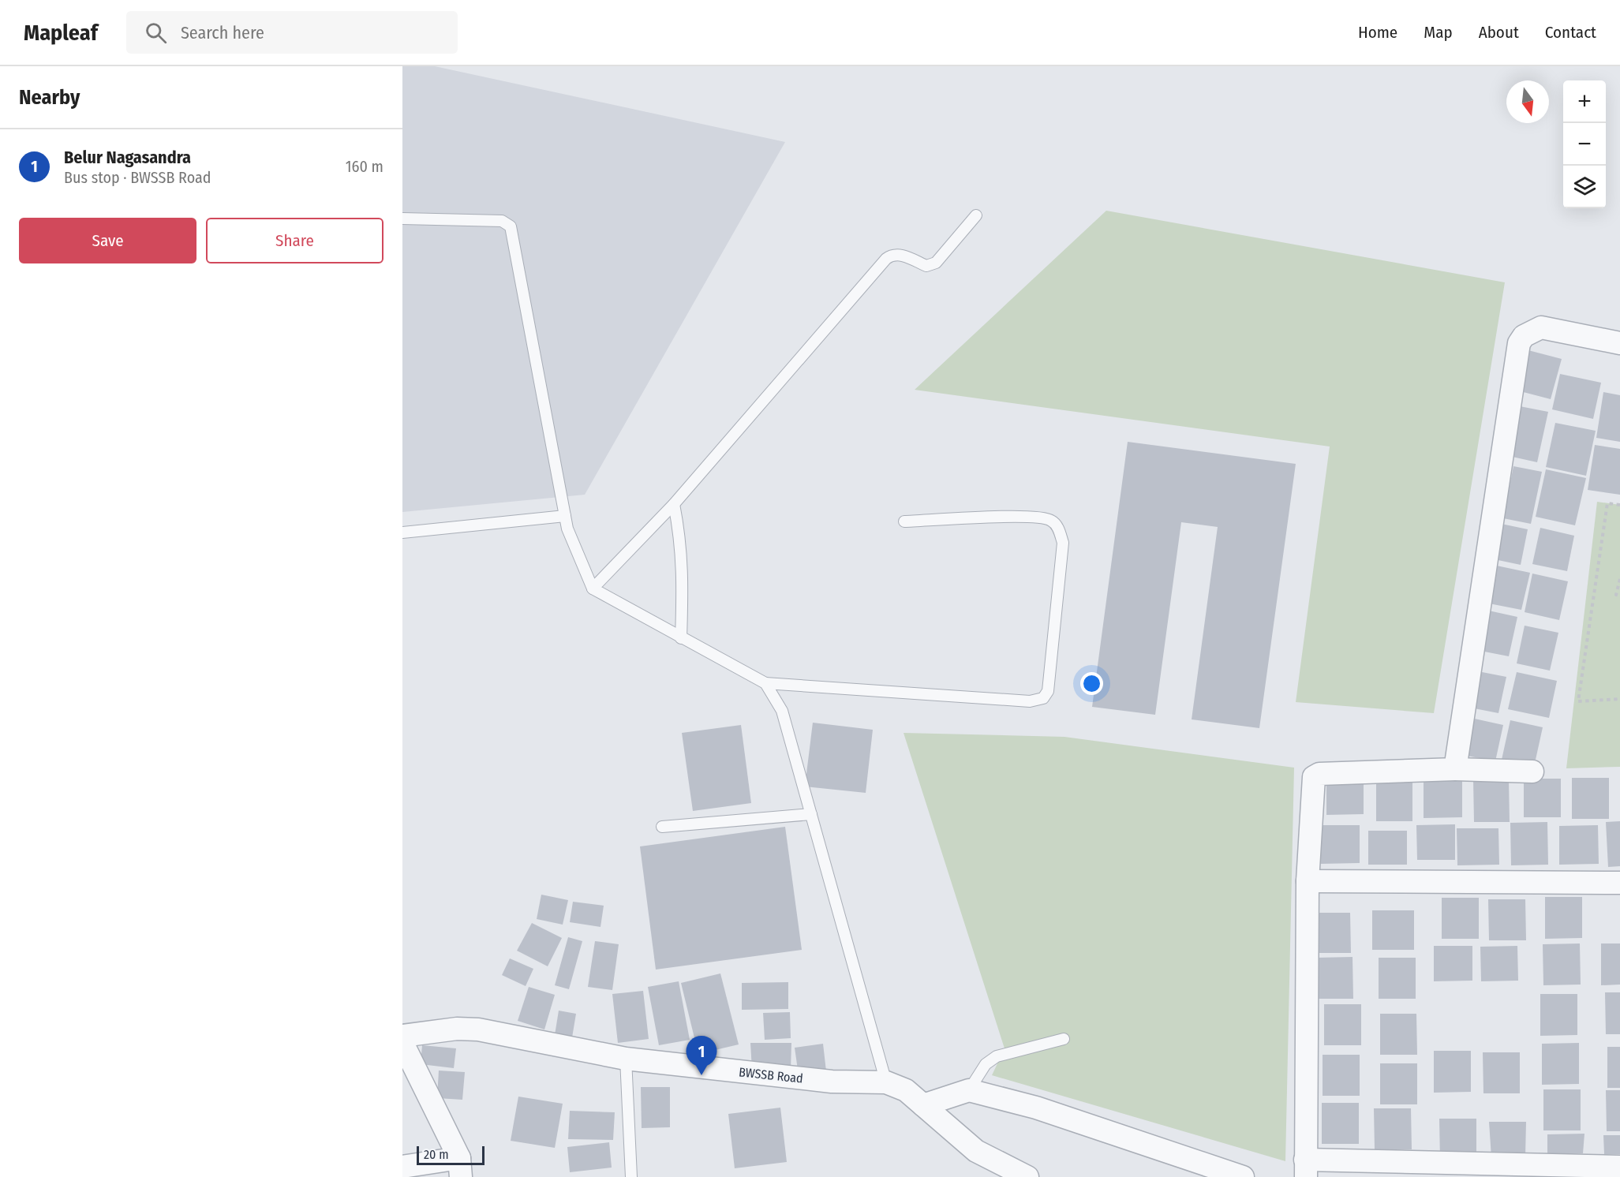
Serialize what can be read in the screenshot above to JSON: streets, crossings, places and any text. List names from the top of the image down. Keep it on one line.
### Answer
{"streets":{"street":["BWSSB Road"]},"scale_bar":"20 m","north":"bottom","page":{"header":"Mapleaf","search":"Search here","nav":["Home","Map","About","Contact"],"heading":"Nearby","map_buttons":["+","−"],"list":[{"mark":"1","name":"Belur Nagasandra","note":"Bus stop · BWSSB Road","value":"160 m"}],"buttons":["Save","Share"],"pins":"1","scale":"20 m"}}
